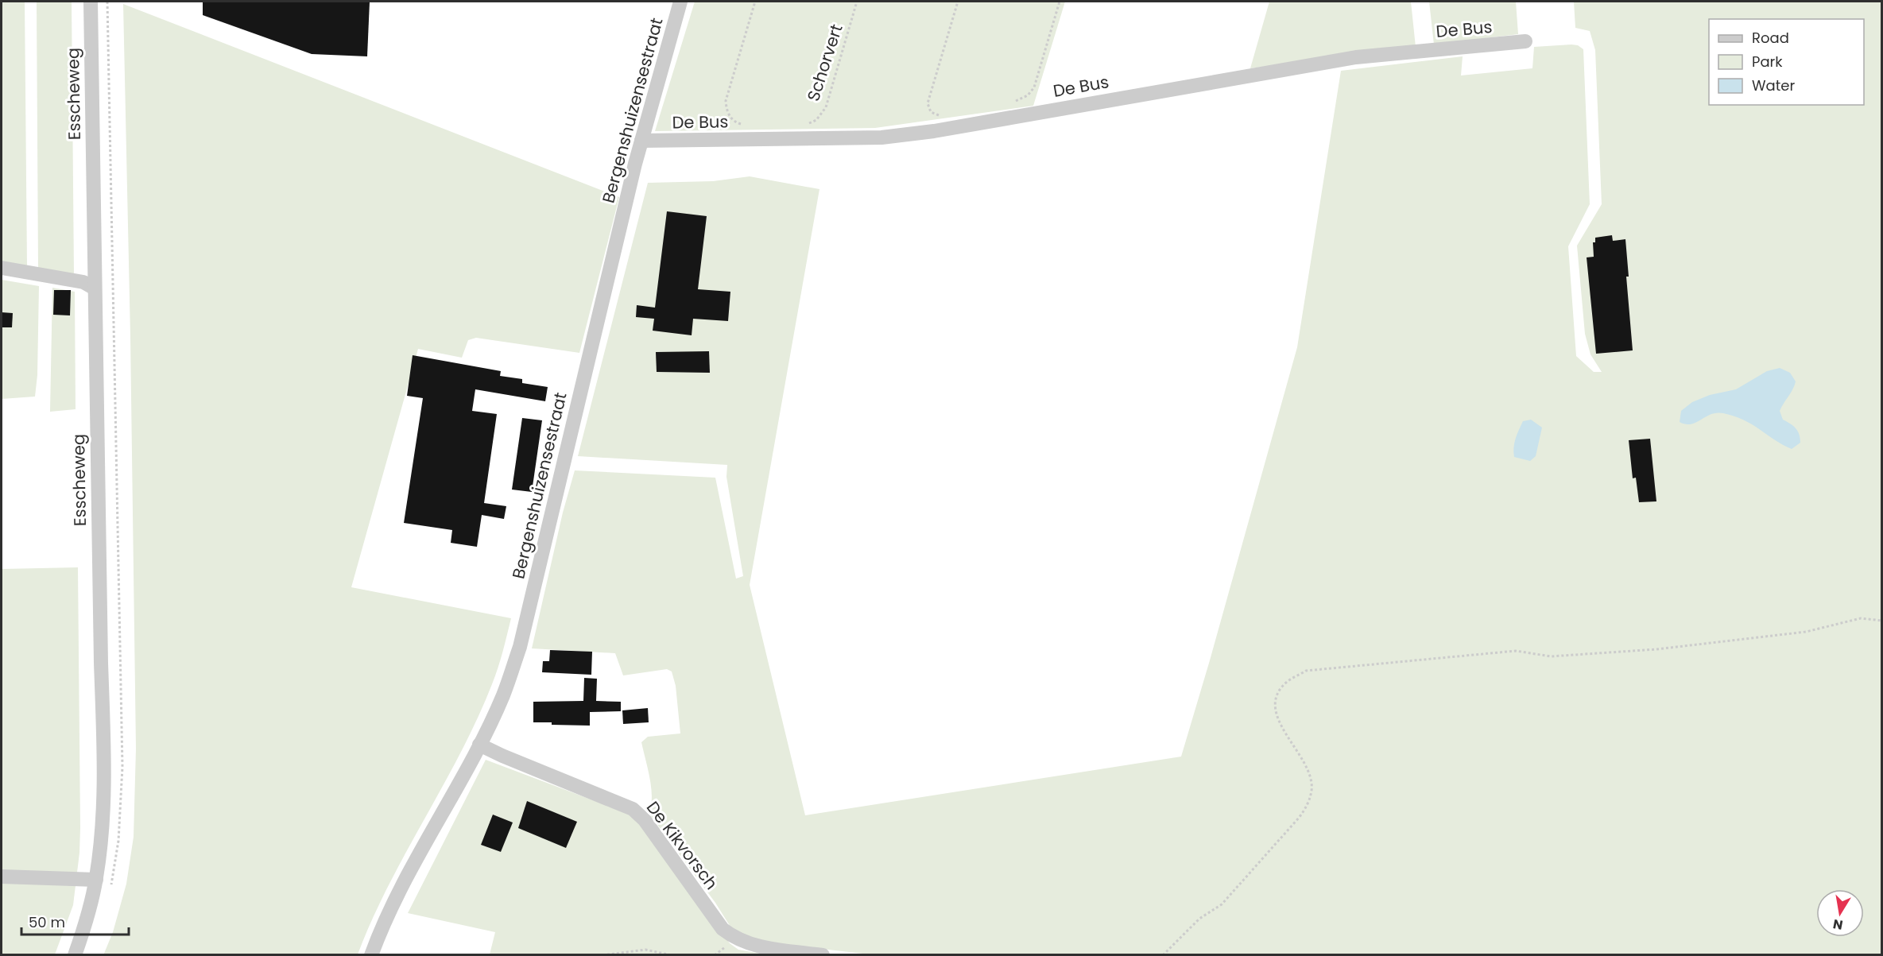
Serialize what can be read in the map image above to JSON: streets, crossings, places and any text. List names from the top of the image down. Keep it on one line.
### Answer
{"streets":{"street":["De Bus","Esscheweg","Bergenshuizensestraat","De Kikvorsch"],"path":["Schorvert"]},"crossings":[["De Bus","Bergenshuizensestraat"],["Bergenshuizensestraat","De Kikvorsch"]],"legend":["Road","Park","Water"],"scale_bar":"50 m","north":"bottom"}
